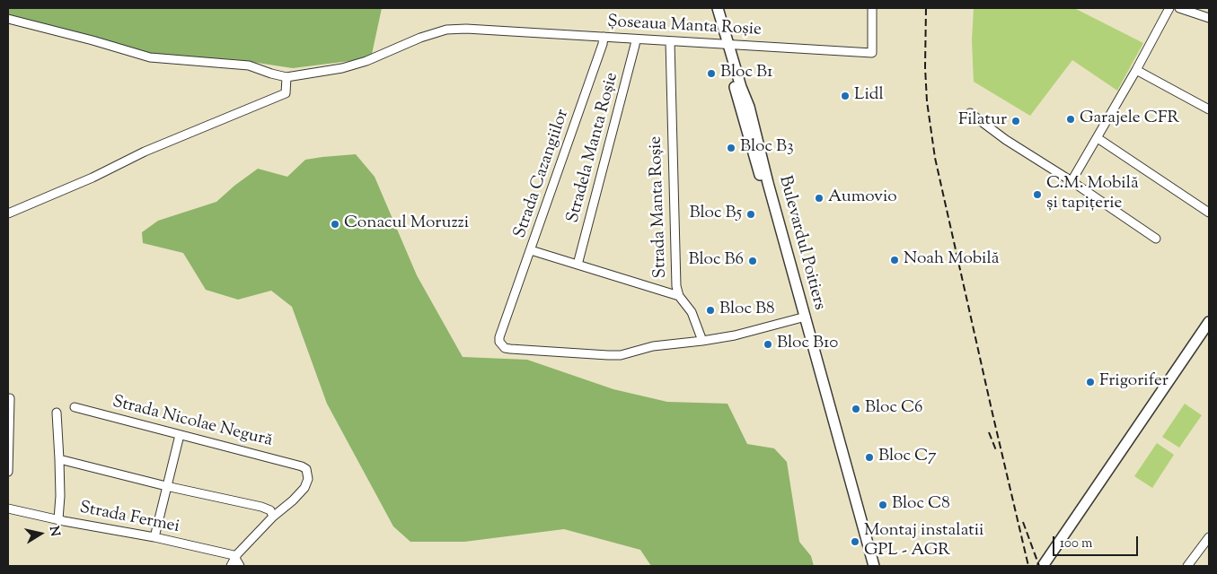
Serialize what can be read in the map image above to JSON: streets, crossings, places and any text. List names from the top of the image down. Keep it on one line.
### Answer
{"streets":{"main road":["Bulevardul Poitiers"],"street":["Șoseaua Manta Roșie","Stradela Manta Roșie","Strada Cazangiilor","Strada Manta Roșie","Strada Nicolae Negură","Strada Fermei"]},"crossings":[["Șoseaua Manta Roșie","Stradela Manta Roșie"],["Șoseaua Manta Roșie","Strada Cazangiilor"],["Șoseaua Manta Roșie","Strada Manta Roșie"],["Șoseaua Manta Roșie","Bulevardul Poitiers"],["Stradela Manta Roșie","Strada Cazangiilor"],["Strada Cazangiilor","Strada Manta Roșie"]],"places":["Bloc B1","Lidl","Garajele CFR","Filatur","Bloc B3","C.M. Mobilă și tapițerie","Aumovio","Bloc B5","Conacul Moruzzi","Noah Mobilă","Bloc B6","Bloc B8","Bloc B10","Frigorifer","Bloc C6","Bloc C7","Bloc C8","Montaj instalatii GPL - AGR"],"scale_bar":"100 m","north":"right"}
